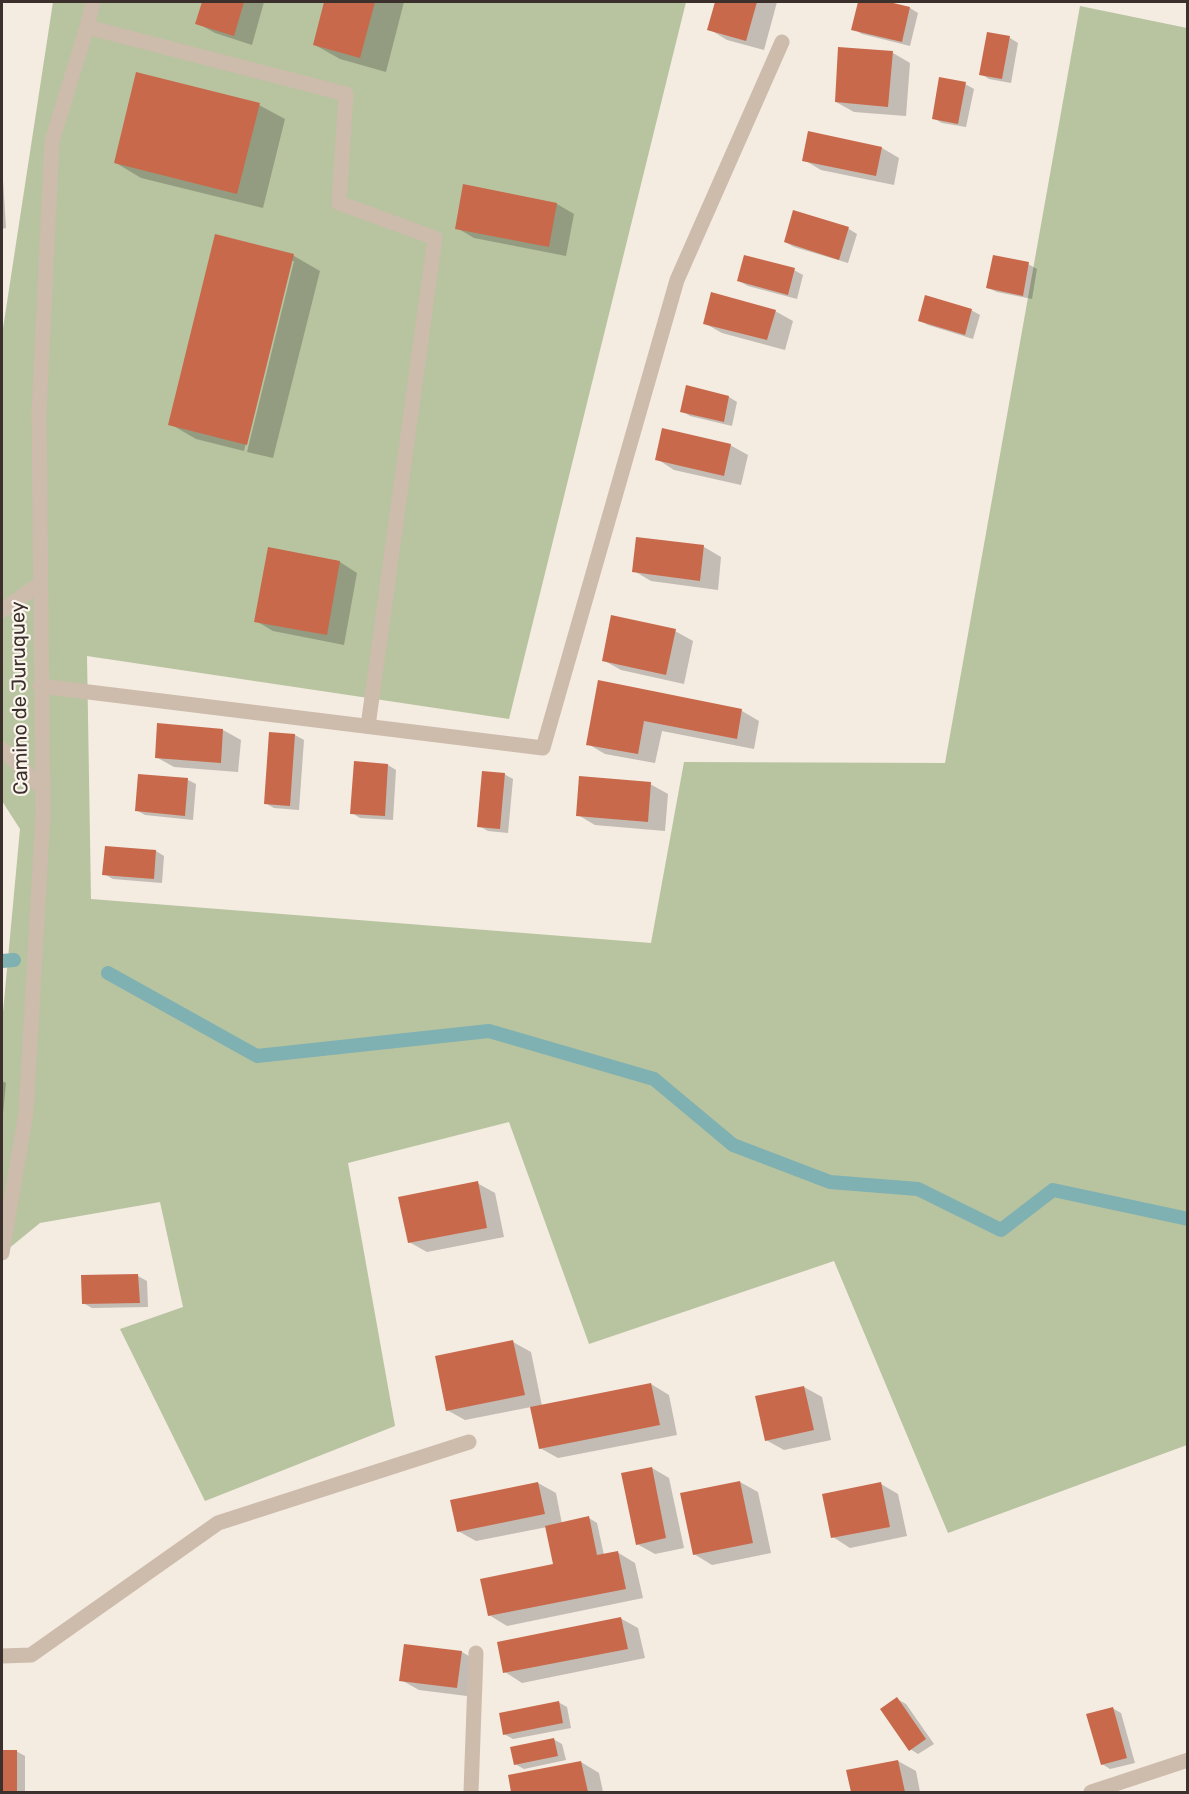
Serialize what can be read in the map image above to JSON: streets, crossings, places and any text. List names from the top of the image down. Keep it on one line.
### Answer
{"streets":{"street":["Camino de Juruquey"]}}
